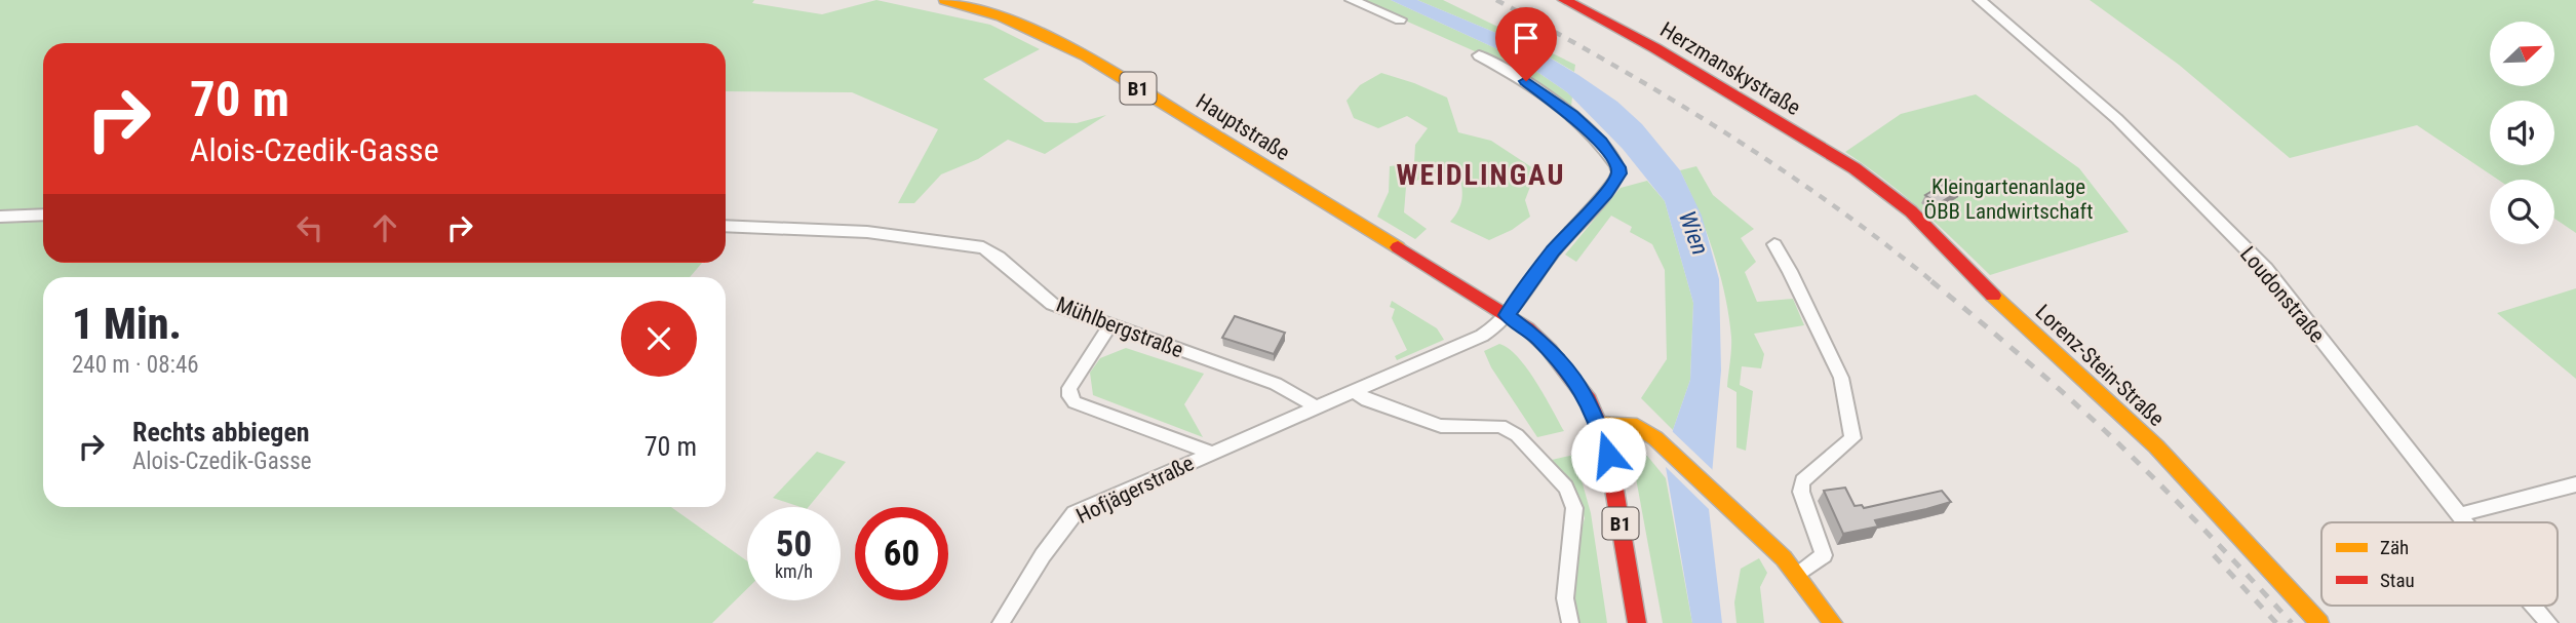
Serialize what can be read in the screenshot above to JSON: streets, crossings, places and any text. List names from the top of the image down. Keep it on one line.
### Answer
{"streets":{"main road":["Herzmanskystraße","B1","Hauptstraße","Lorenz-Stein-Straße"],"street":["Loudonstraße","Mühlbergstraße","Hofjägerstraße"]},"crossings":[["Herzmanskystraße","Lorenz-Stein-Straße"],["B1","Hauptstraße"],["Mühlbergstraße","Hofjägerstraße"]],"districts":["WEIDLINGAU"],"water":["Wien"],"parks":["Kleingartenanlage ÖBB Landwirtschaft"],"legend":["Zäh","Stau"],"north":"top right","page":{"turn":["70 m","Alois-Czedik-Gasse"],"heading":["1 Min.","240 m · 08:46"],"list":[{"name":"Rechts abbiegen","note":"Alois-Czedik-Gasse","value":"70 m"}],"speed":"50 km/h","limit":"60"}}
